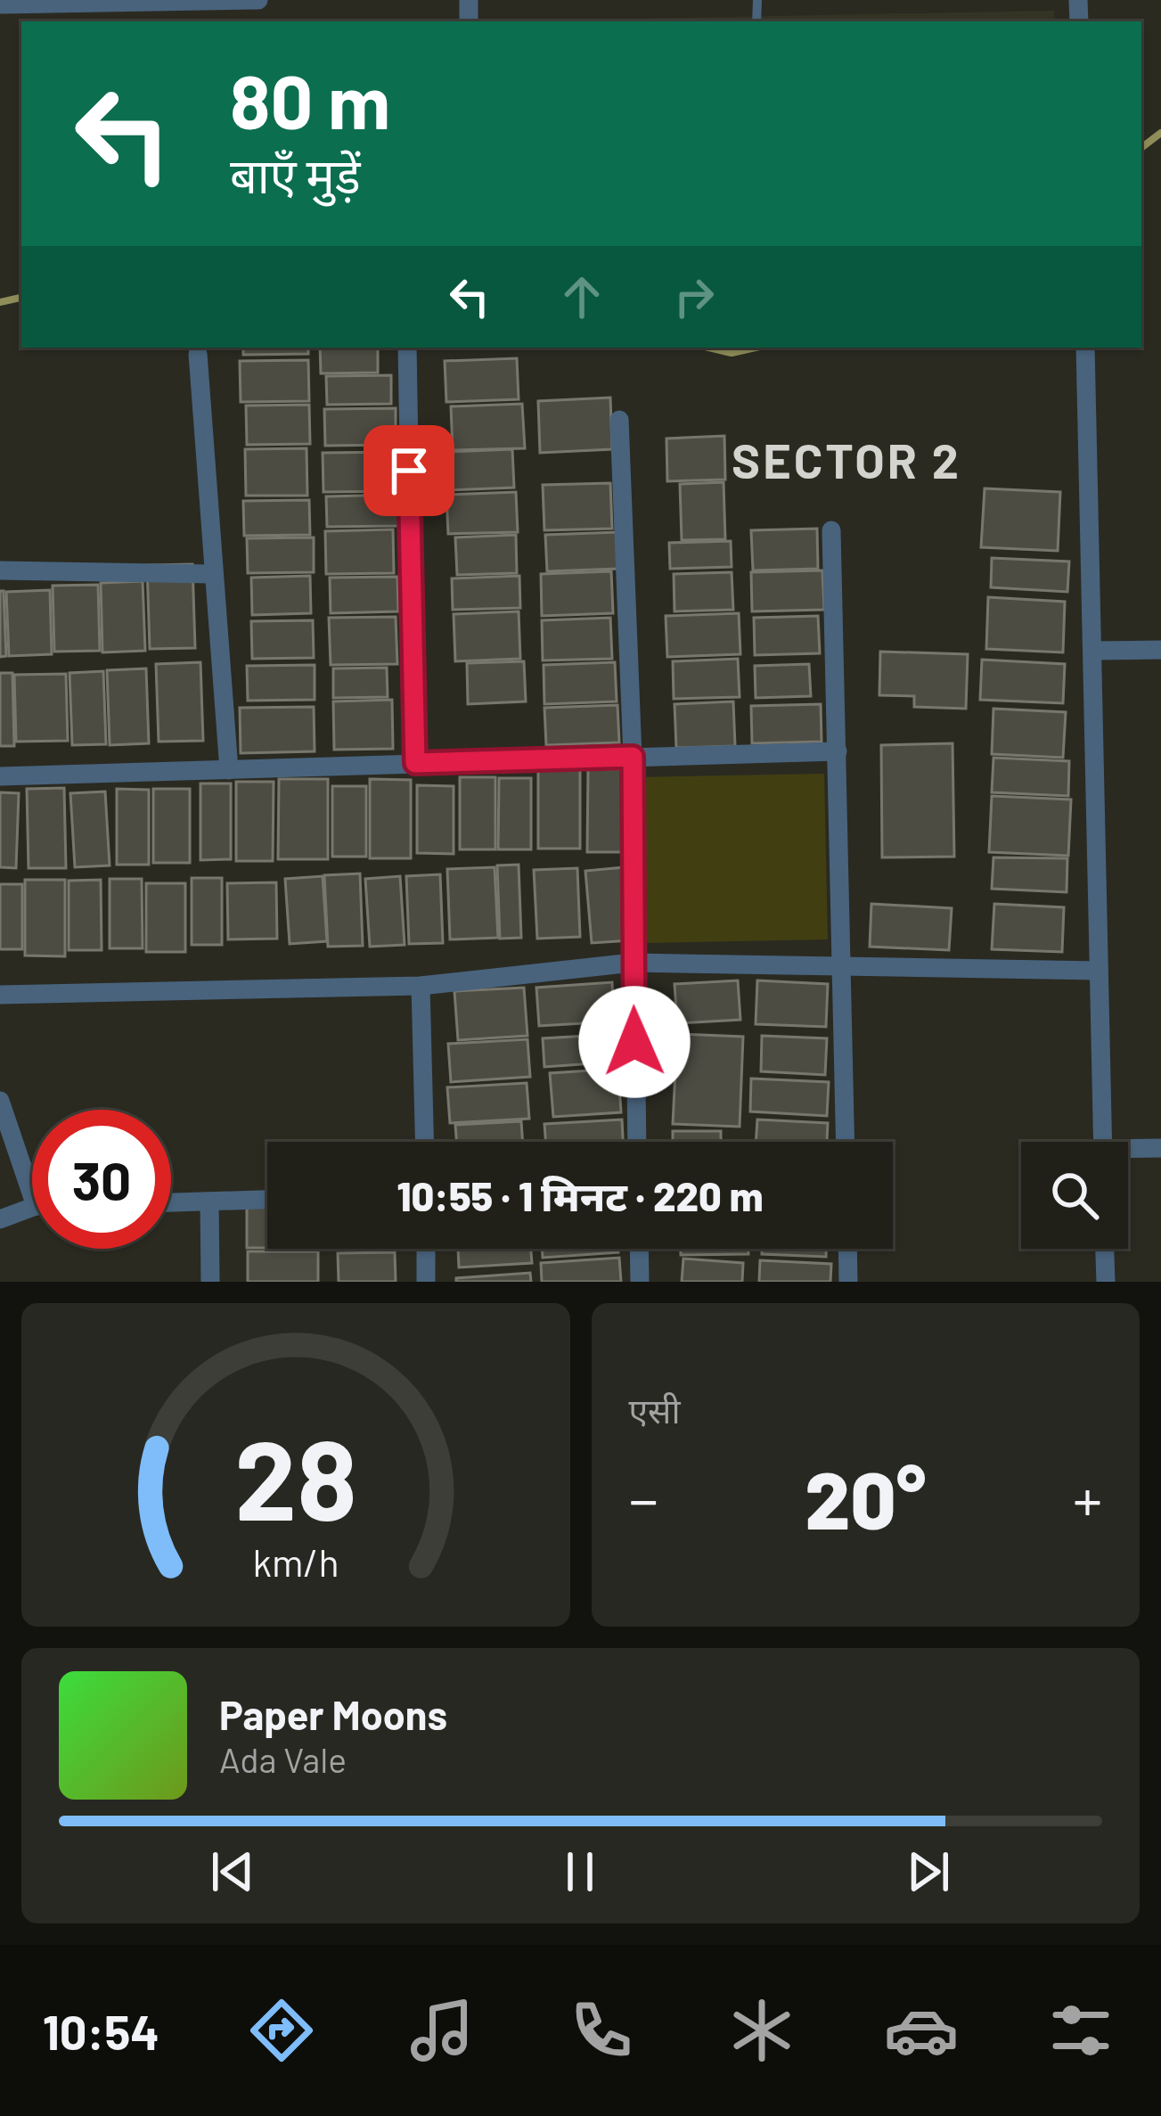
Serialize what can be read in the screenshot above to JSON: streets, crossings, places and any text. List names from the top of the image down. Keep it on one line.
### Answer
{"districts":["SECTOR 2"],"page":{"turn":["80 m","बाएँ मुड़ें"],"limit":"30","trip":"10:55 · 1 मिनट · 220 m","tile":"एसी","heat":["−","20°","+"],"song":["Paper Moons","Ada Vale"],"tabs":"10:54","gauge":["28","km/h"]}}
